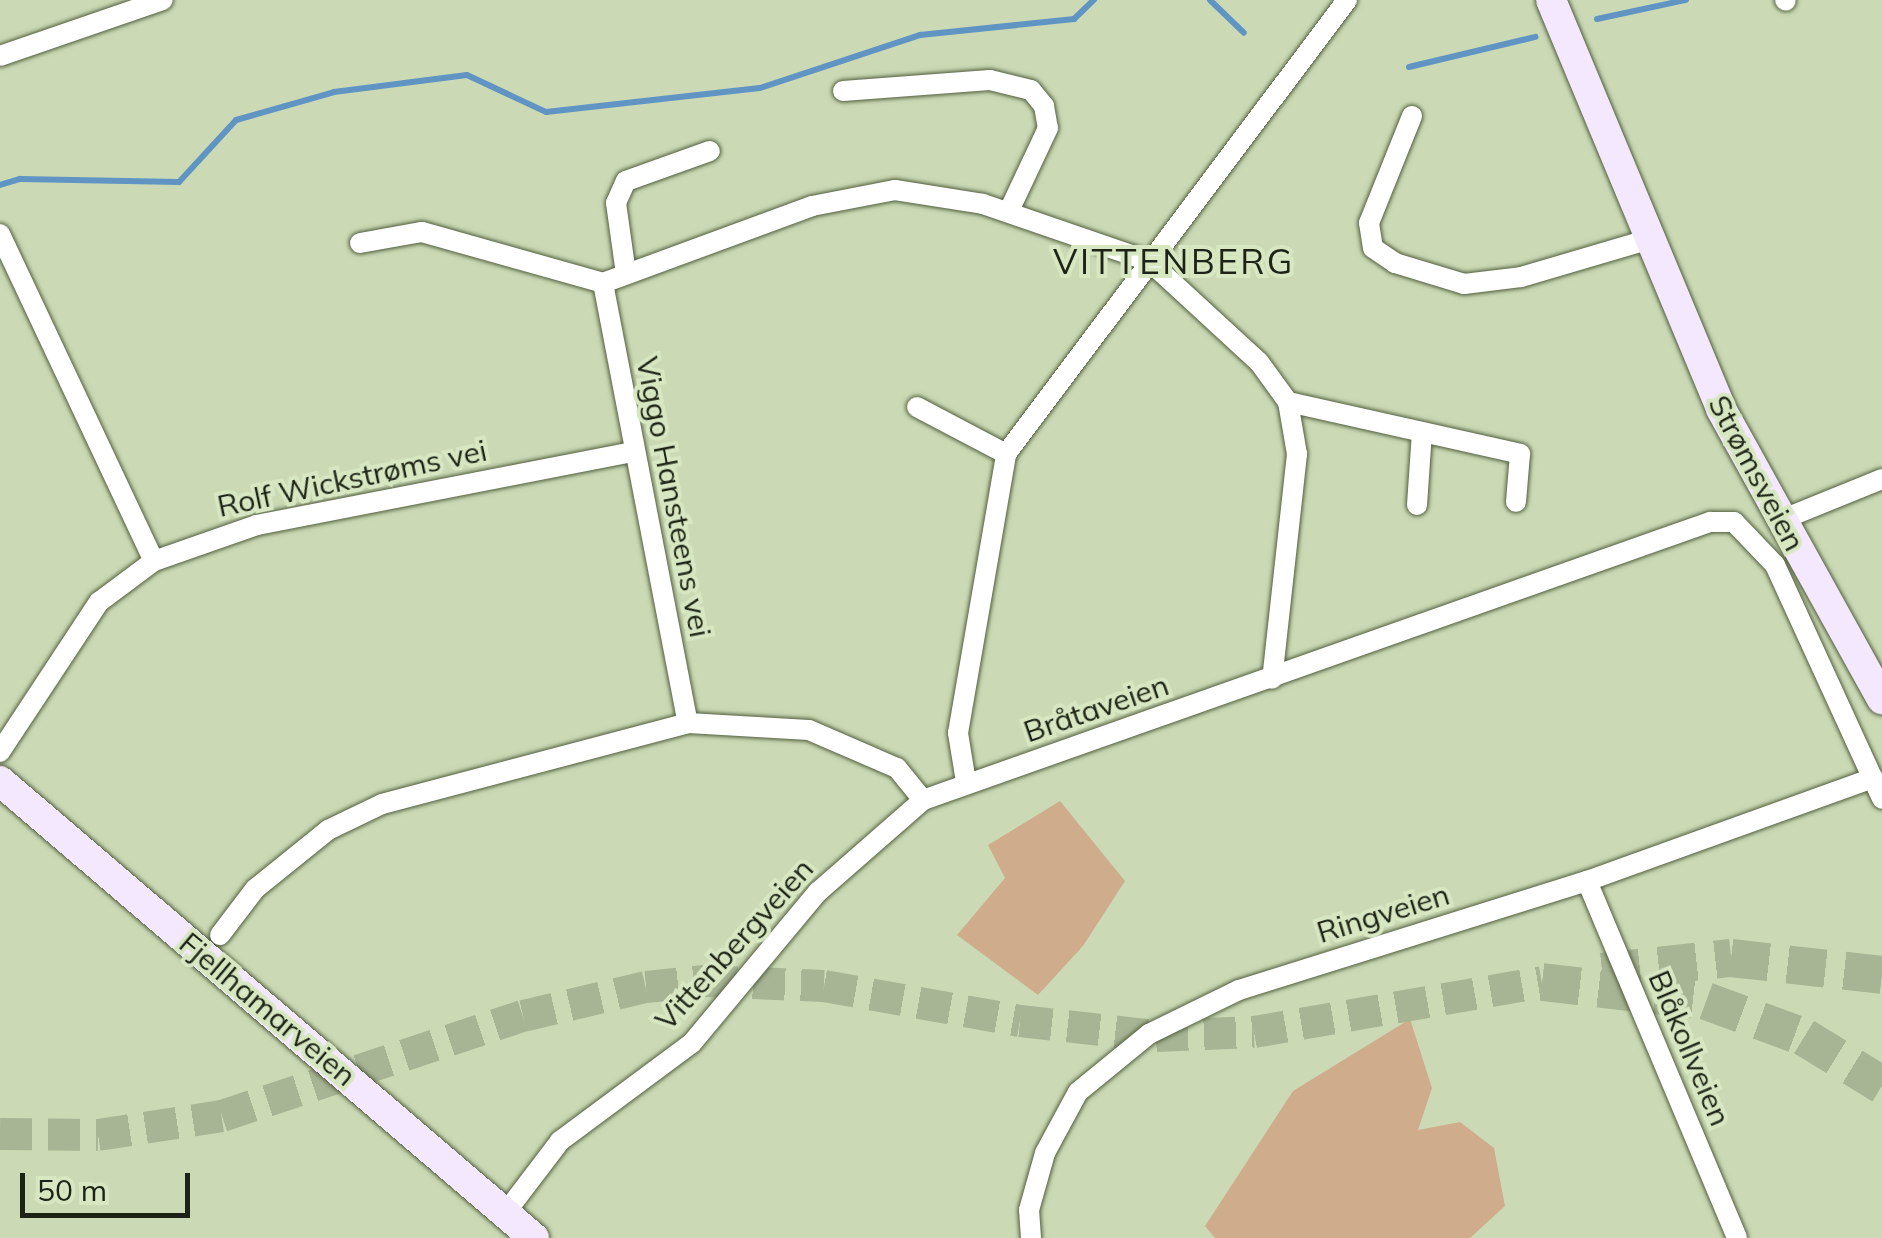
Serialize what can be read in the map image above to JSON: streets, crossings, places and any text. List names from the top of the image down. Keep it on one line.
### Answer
{"streets":{"main road":["Strømsveien","Fjellhamarveien"],"street":["Rolf Wickstrøms vei","Viggo Hansteens vei","Bråtaveien","Ringveien","Vittenbergveien","Blåkollveien"]},"crossings":[["Rolf Wickstrøms vei","Viggo Hansteens vei"],["Bråtaveien","Ringveien"],["Bråtaveien","Vittenbergveien"],["Ringveien","Blåkollveien"],["Vittenbergveien","Fjellhamarveien"]],"districts":["VITTENBERG"],"scale_bar":"50 m"}
